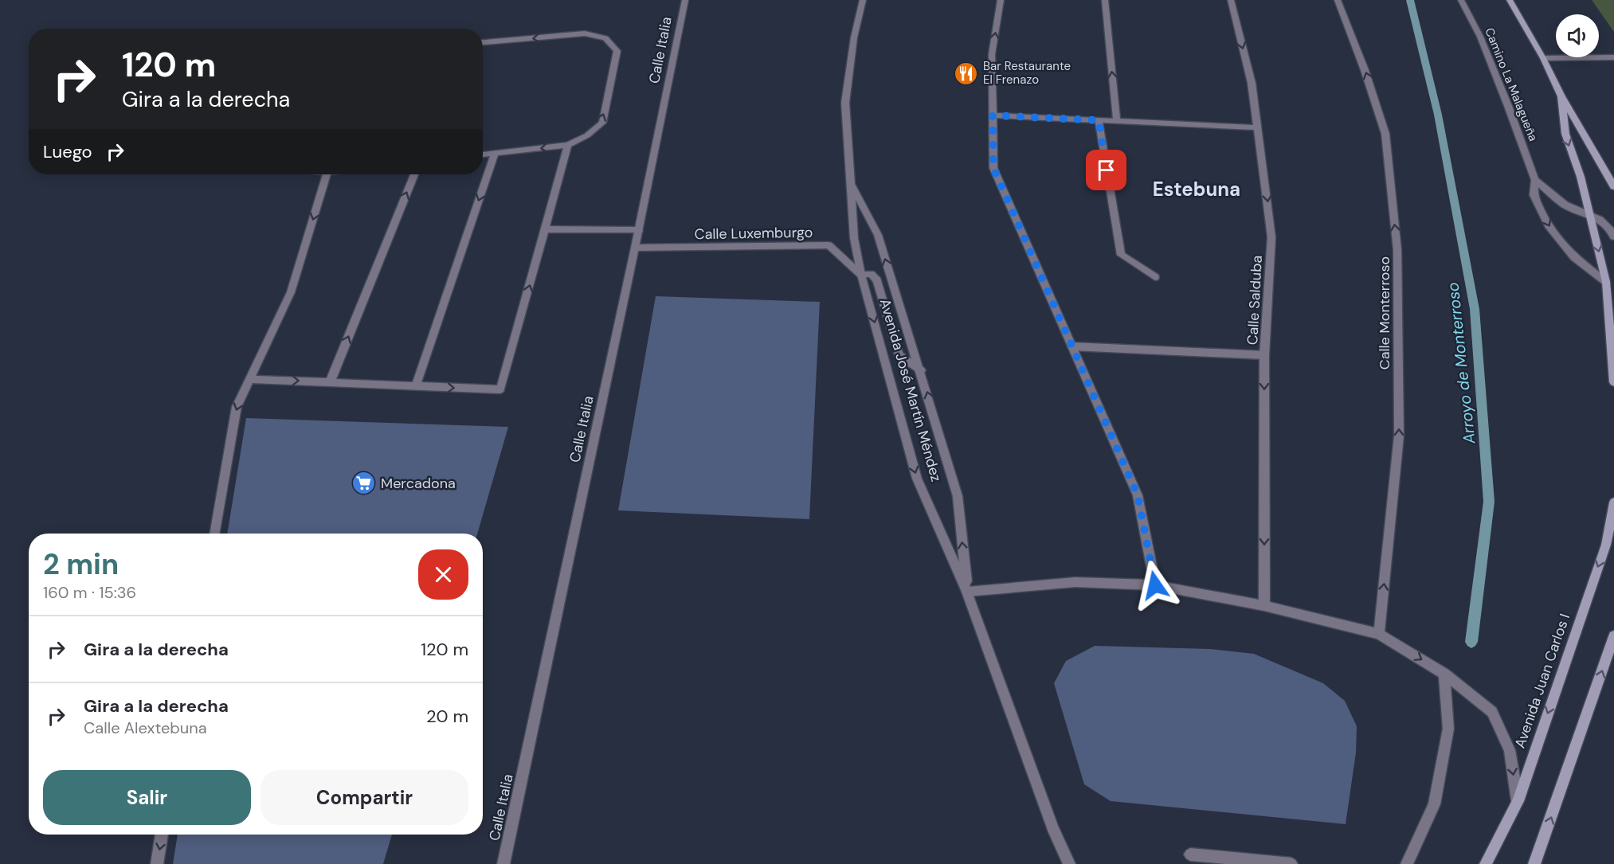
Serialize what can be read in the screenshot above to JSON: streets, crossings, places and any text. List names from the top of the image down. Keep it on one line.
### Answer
{"streets":{"main road":["Avenida Juan Carlos I"],"street":["Calle Italia","Camino La Malagueña","Calle Luxemburgo","Calle Salduba","Calle Monterroso","Avenida José Martín Méndez"]},"crossings":[["Calle Italia","Calle Luxemburgo"],["Calle Luxemburgo","Avenida José Martín Méndez"]],"one_way":["Calle Salduba","Calle Monterroso"],"districts":["Estebuna"],"water":["Arroyo de Monterroso"],"places":{"restaurant":["Bar Restaurante El Frenazo"],"supermarket":["Mercadona"]},"page":{"turn":["120 m","Gira a la derecha"],"then":"Luego","heading":["2 min","160 m · 15:36"],"list":[{"name":"Gira a la derecha","value":"120 m"},{"name":"Gira a la derecha","note":"Calle Alextebuna","value":"20 m"}],"buttons":["Salir","Compartir"]}}
